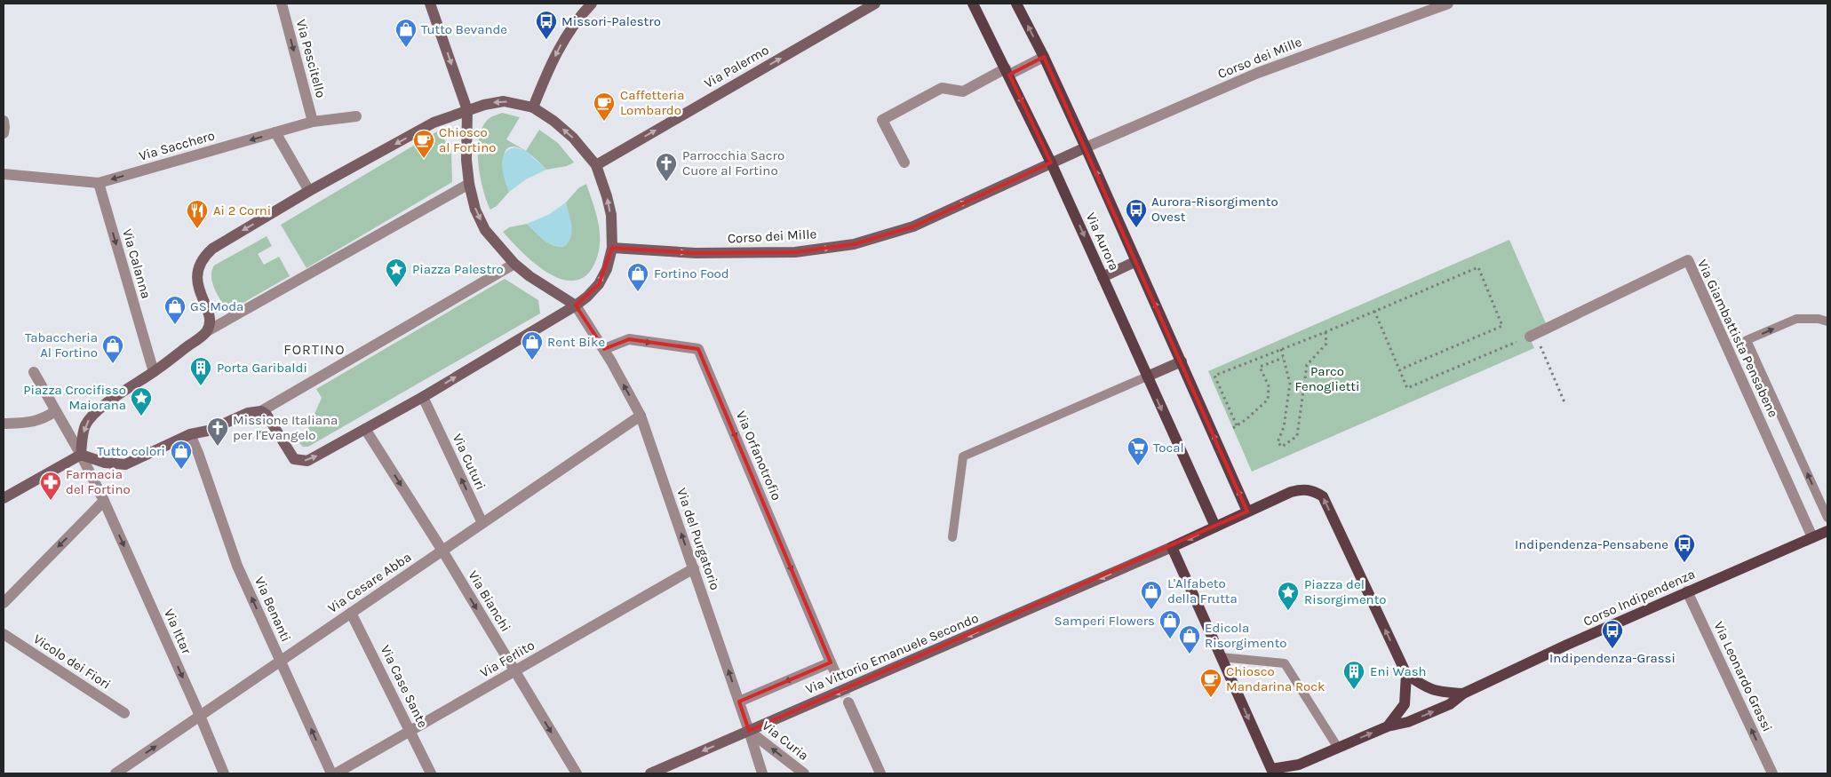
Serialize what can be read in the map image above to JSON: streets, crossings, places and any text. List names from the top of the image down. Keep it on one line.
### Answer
{"streets":{"main road":["Corso dei Mille","Via Palermo","Via Aurora","Corso Indipendenza","Via Vittorio Emanuele Secondo"],"street":["Via Pescitello","Via Sacchero","Via Calanna","Via Giambattista Pensabene","Via Orfanotrofio","Via Cuturi","Via del Purgatorio","Via Cesare Abba","Via Bianchi","Via Benanti","Via Ittar","Via Ferlito","Vicolo dei Fiori","Via Leonardo Grassi","Via Case Sante","Via Curia"]},"crossings":[["Corso dei Mille","Via Aurora"],["Via Pescitello","Via Sacchero"],["Via Sacchero","Via Calanna"],["Via Giambattista Pensabene","Corso Indipendenza"],["Via Orfanotrofio","Via del Purgatorio"],["Via Cuturi","Via Cesare Abba"],["Via del Purgatorio","Via Cesare Abba"],["Via del Purgatorio","Via Vittorio Emanuele Secondo"],["Via del Purgatorio","Via Ferlito"],["Via del Purgatorio","Via Curia"],["Via Cesare Abba","Via Bianchi"],["Via Cesare Abba","Via Benanti"],["Via Cesare Abba","Via Ittar"],["Via Cesare Abba","Via Case Sante"],["Corso Indipendenza","Via Leonardo Grassi"],["Via Bianchi","Via Ferlito"],["Via Vittorio Emanuele Secondo","Via Curia"],["Via Ferlito","Via Case Sante"]],"one_way":["Corso dei Mille","Via Pescitello","Via Palermo","Via Sacchero","Via Calanna","Via Cuturi","Via del Purgatorio","Via Bianchi","Via Benanti","Via Ittar","Via Vittorio Emanuele Secondo","Via Leonardo Grassi","Via Curia"],"districts":["FORTINO"],"parks":["Parco Fenoglietti"],"places":{"bus stop":["Missori-Palestro","Aurora-Risorgimento Ovest","Indipendenza-Pensabene","Indipendenza-Grassi"],"shop":["Tutto Bevande","Fortino Food","GS Moda","Rent Bike","Tabaccheria Al Fortino","Tutto colori","L'Alfabeto della Frutta","Samperi Flowers","Edicola Risorgimento"],"cafe":["Caffetteria Lombardo","Chiosco al Fortino","Chiosco Mandarina Rock"],"church":["Parrocchia Sacro Cuore al Fortino","Missione Italiana per l'Evangelo"],"restaurant":["Ai 2 Corni"],"place":["Piazza Palestro","Piazza Crocifisso Maiorana","Piazza del Risorgimento"],"building":["Porta Garibaldi","Eni Wash"],"supermarket":["Tocal"],"pharmacy":["Farmacia del Fortino"]}}
